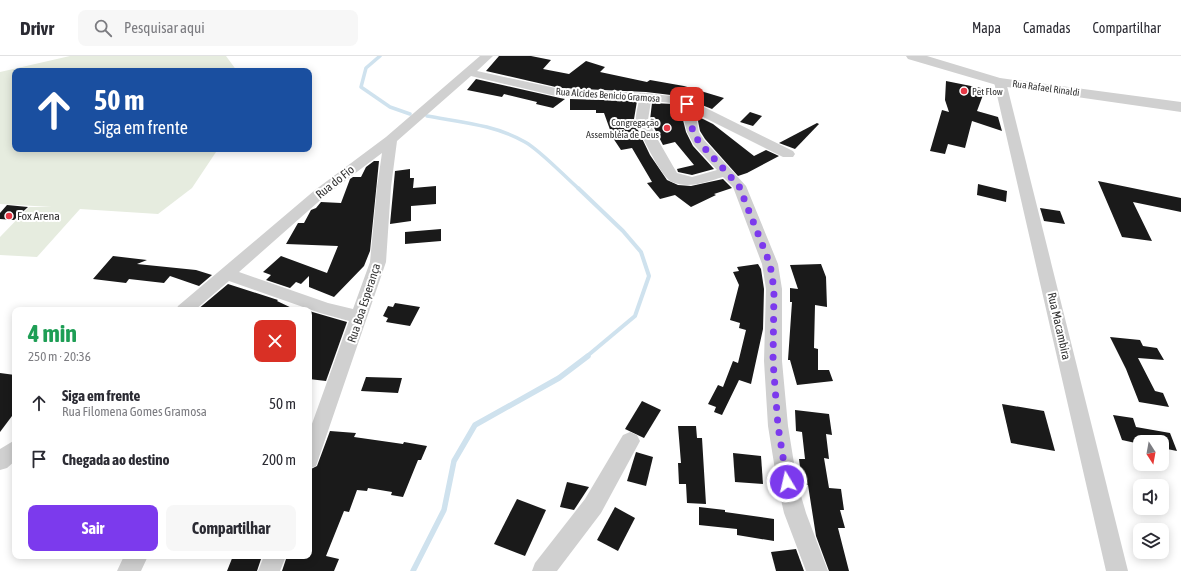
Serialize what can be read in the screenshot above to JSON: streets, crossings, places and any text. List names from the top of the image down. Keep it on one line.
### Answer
{"streets":{"street":["Rua Rafael Rinaldi","Rua Alcides Benicio Gramosa","Rua do Fio","Rua Boa Esperança","Rua Macambira"]},"crossings":[["Rua Rafael Rinaldi","Rua Macambira"],["Rua Alcides Benicio Gramosa","Rua do Fio"],["Rua do Fio","Rua Boa Esperança"]],"places":["Pet Flow","Congregação Assembléia de Deus","Fox Arena"],"north":"bottom","page":{"header":"Drivr","search":"Pesquisar aqui","nav":["Mapa","Camadas","Compartilhar"],"turn":["50 m","Siga em frente"],"heading":["4 min","250 m · 20:36"],"list":[{"name":"Siga em frente","note":"Rua Filomena Gomes Gramosa","value":"50 m"},{"name":"Chegada ao destino","value":"200 m"}],"buttons":["Sair","Compartilhar"]}}
